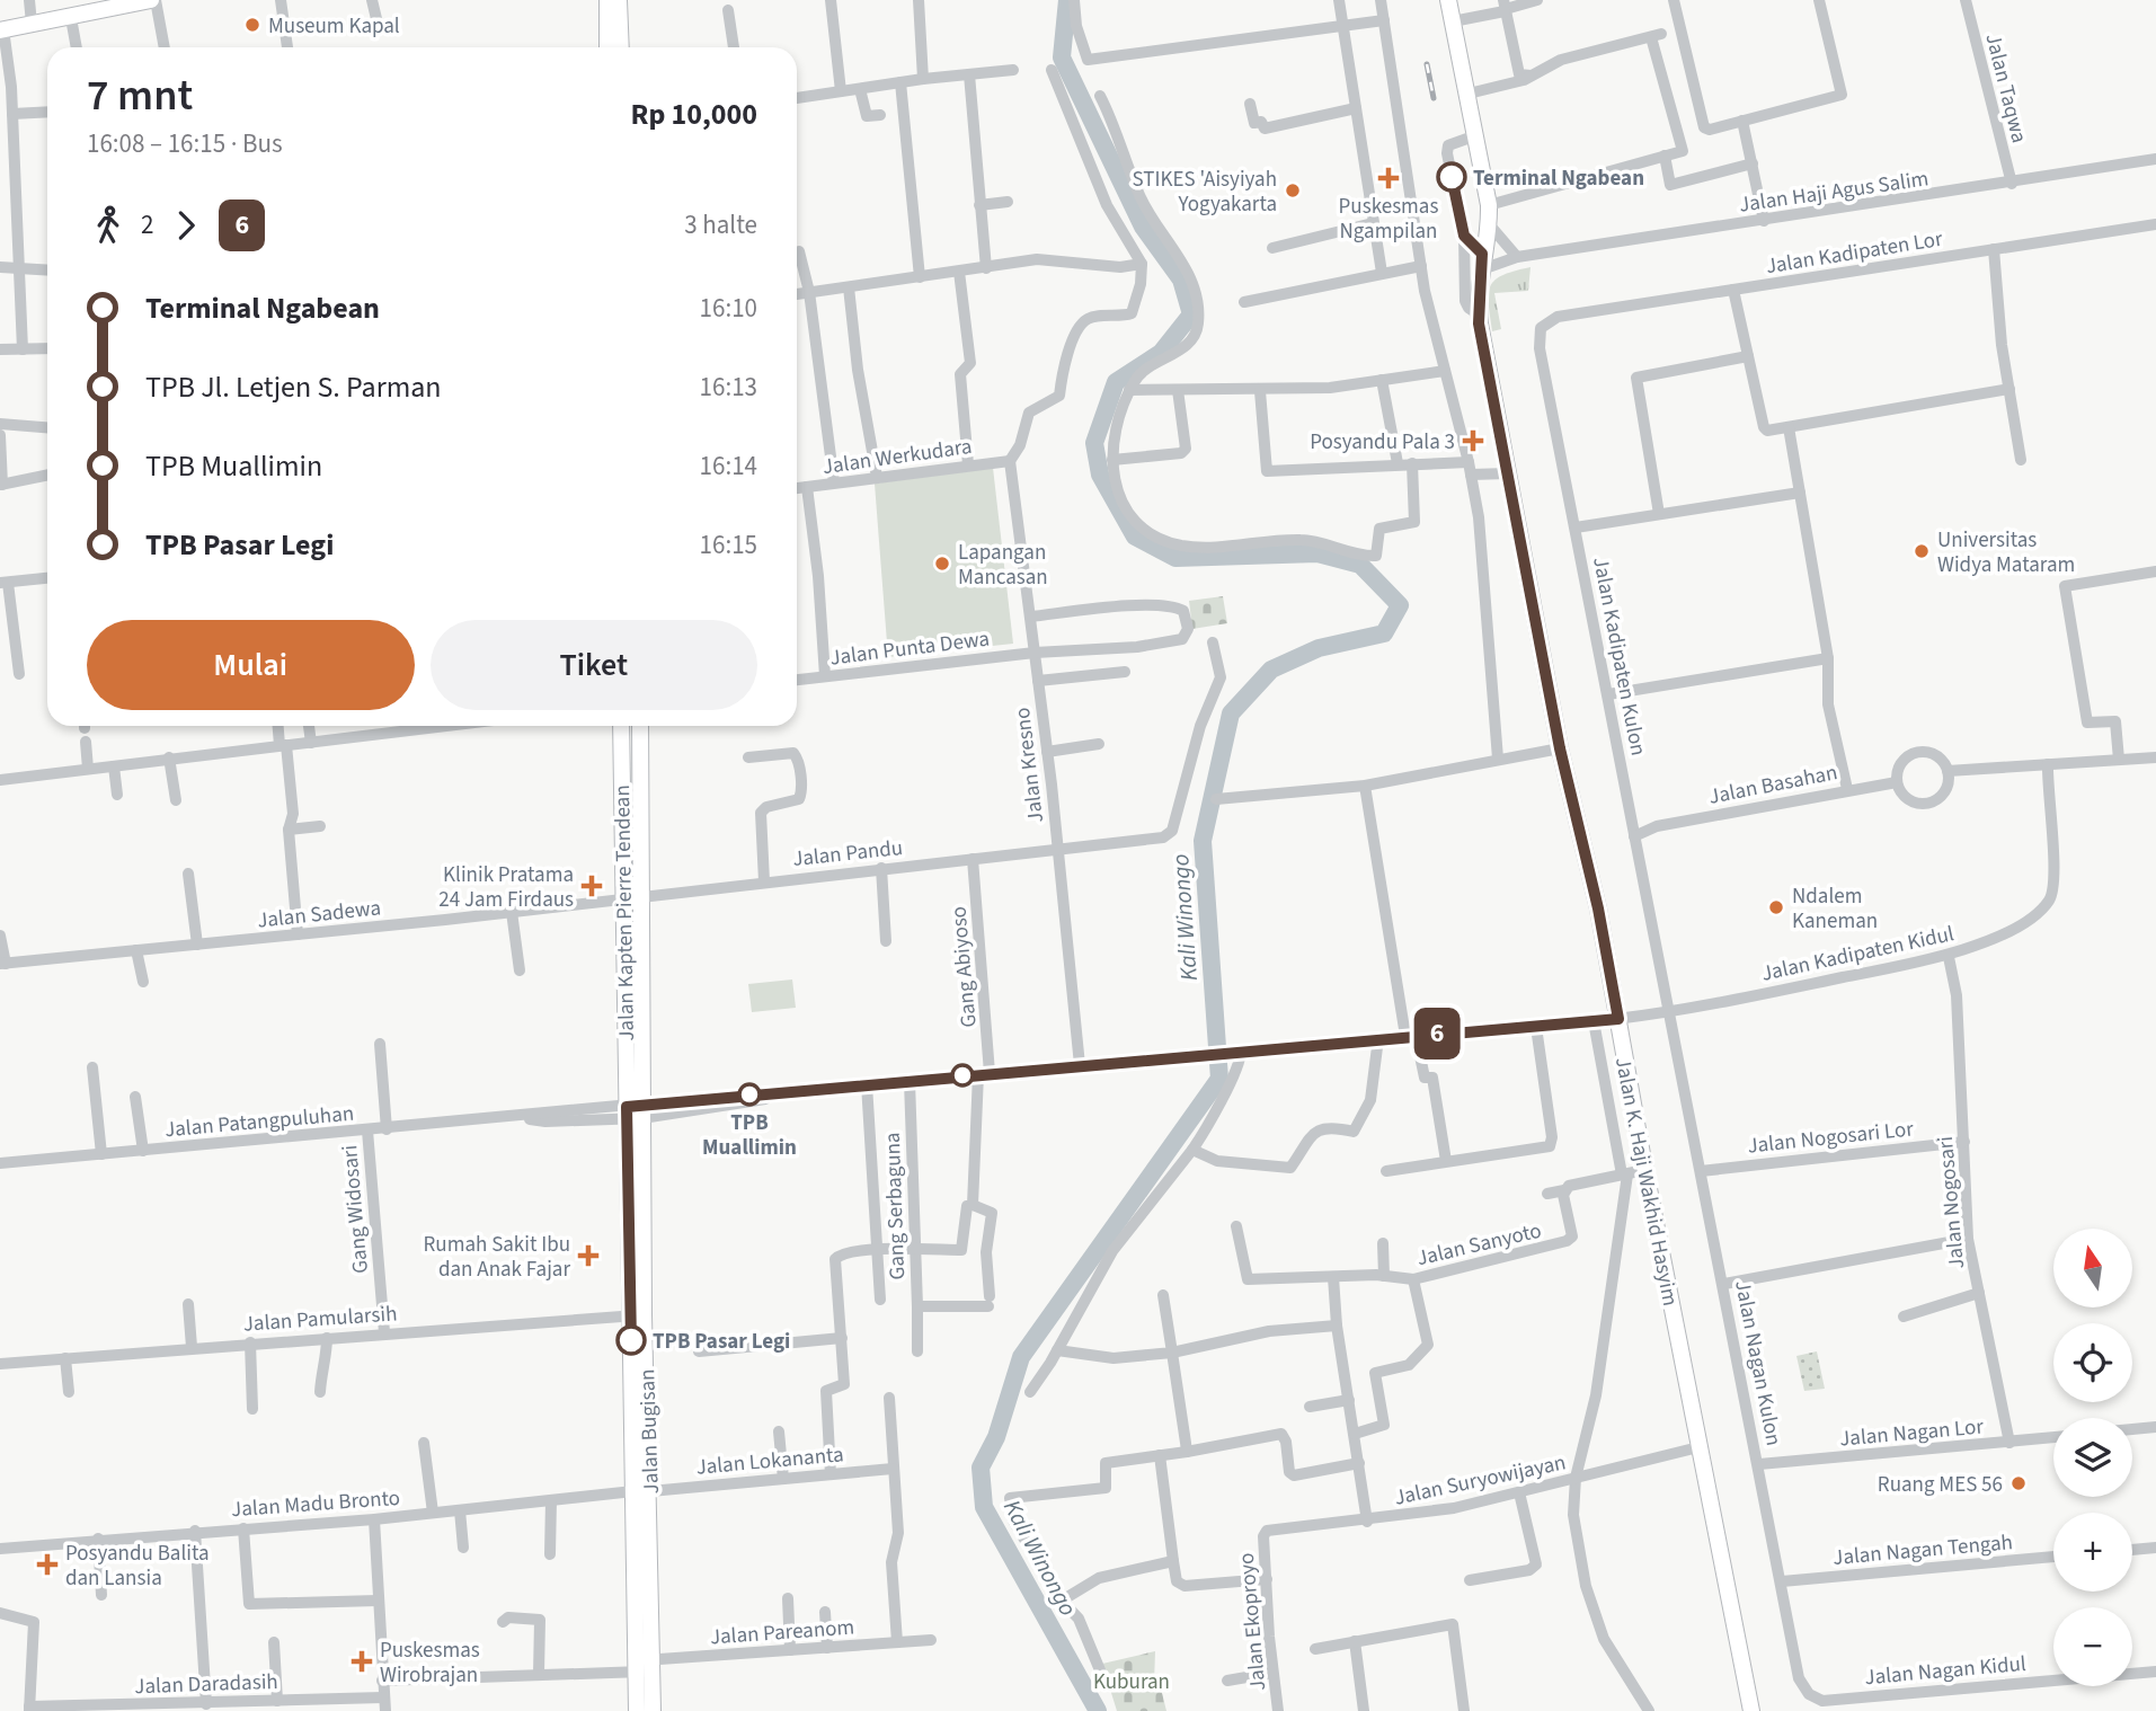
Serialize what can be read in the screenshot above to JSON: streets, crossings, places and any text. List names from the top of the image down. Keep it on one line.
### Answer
{"streets":{"main road":["Jalan Kapten Pierre Tendean","Jalan K. Haji Wakhid Hasyim","Jalan Bugisan"],"street":["Jalan Taqwa","Jalan Haji Agus Salim","Jalan Kadipaten Lor","Jalan Werkudara","Jalan Punta Dewa","Jalan Kadipaten Kulon","Jalan Kresno","Jalan Basahan","Jalan Pandu","Jalan Sadewa","Jalan Kadipaten Kidul","Gang Abiyoso","Jalan Patangpuluhan","Jalan Nogosari Lor","Jalan Nogosari","Gang Serbaguna","Gang Widosari","Jalan Sanyoto","Jalan Pamularsih","Jalan Nagan Kulon","Jalan Nagan Lor","Jalan Lokananta","Jalan Suryowijayan","Jalan Madu Bronto","Jalan Nagan Tengah","Jalan Ekoproyo","Jalan Pareanom","Jalan Nagan Kidul","Jalan Daradasih"]},"crossings":[["Jalan Taqwa","Jalan Haji Agus Salim"],["Jalan Haji Agus Salim","Jalan K. Haji Wakhid Hasyim"],["Jalan Kadipaten Lor","Jalan Kadipaten Kulon"],["Jalan Werkudara","Jalan Kresno"],["Jalan Punta Dewa","Jalan Kresno"],["Jalan Kadipaten Kulon","Jalan Basahan"],["Jalan Kadipaten Kulon","Jalan Kadipaten Kidul"],["Jalan Kadipaten Kulon","Jalan Nagan Kulon"],["Jalan Kresno","Jalan Pandu"],["Jalan Kresno","Jalan Kadipaten Kidul"],["Jalan Kresno","Jalan Patangpuluhan"],["Jalan Pandu","Jalan Sadewa"],["Jalan Pandu","Jalan Kapten Pierre Tendean"],["Jalan Pandu","Gang Abiyoso"],["Jalan Sadewa","Jalan Kapten Pierre Tendean"],["Jalan Kapten Pierre Tendean","Jalan Patangpuluhan"],["Jalan Kapten Pierre Tendean","Jalan Bugisan"],["Jalan Kadipaten Kidul","Jalan Patangpuluhan"],["Jalan Kadipaten Kidul","Jalan K. Haji Wakhid Hasyim"],["Jalan Kadipaten Kidul","Jalan Nogosari"],["Jalan Kadipaten Kidul","Jalan Nagan Kulon"],["Gang Abiyoso","Jalan Patangpuluhan"],["Gang Abiyoso","Gang Serbaguna"],["Jalan Patangpuluhan","Gang Serbaguna"],["Jalan Patangpuluhan","Gang Widosari"],["Jalan Patangpuluhan","Jalan Bugisan"],["Jalan Nogosari Lor","Jalan Nogosari"],["Jalan Nogosari Lor","Jalan Nagan Kulon"],["Jalan K. Haji Wakhid Hasyim","Jalan Suryowijayan"],["Jalan Nogosari","Jalan Nagan Lor"],["Gang Widosari","Jalan Pamularsih"],["Jalan Pamularsih","Jalan Bugisan"],["Jalan Nagan Kulon","Jalan Nagan Lor"],["Jalan Nagan Kulon","Jalan Nagan Tengah"],["Jalan Nagan Kulon","Jalan Nagan Kidul"],["Jalan Bugisan","Jalan Lokananta"],["Jalan Bugisan","Jalan Madu Bronto"],["Jalan Bugisan","Jalan Pareanom"],["Jalan Bugisan","Jalan Daradasih"],["Jalan Lokananta","Jalan Madu Bronto"],["Jalan Suryowijayan","Jalan Ekoproyo"],["Jalan Pareanom","Jalan Daradasih"]],"water":["Kali Winongo"],"parks":["Kuburan"],"places":{"other":["Museum Kapal","Terminal Ngabean","STIKES 'Aisyiyah Yogyakarta","Universitas Widya Mataram","Lapangan Mancasan","Ndalem Kaneman","TPB Muallimin","TPB Pasar Legi","Ruang MES 56"],"health":["Puskesmas Ngampilan","Posyandu Pala 3","Klinik Pratama 24 Jam Firdaus","Rumah Sakit Ibu dan Anak Fajar","Posyandu Balita dan Lansia","Puskesmas Wirobrajan"]},"lines":["bus line 6"],"north":"top","page":{"on_map":"6","heading":["7 mnt","16:08 – 16:15 · Bus","Rp 10,000"],"legs":["2","6","3 halte"],"list":[{"name":"Terminal Ngabean","value":"16:10"},{"name":"TPB Jl. Letjen S. Parman","value":"16:13"},{"name":"TPB Muallimin","value":"16:14"},{"name":"TPB Pasar Legi","value":"16:15"}],"buttons":["Mulai","Tiket"],"map_buttons":["+","−"]}}
